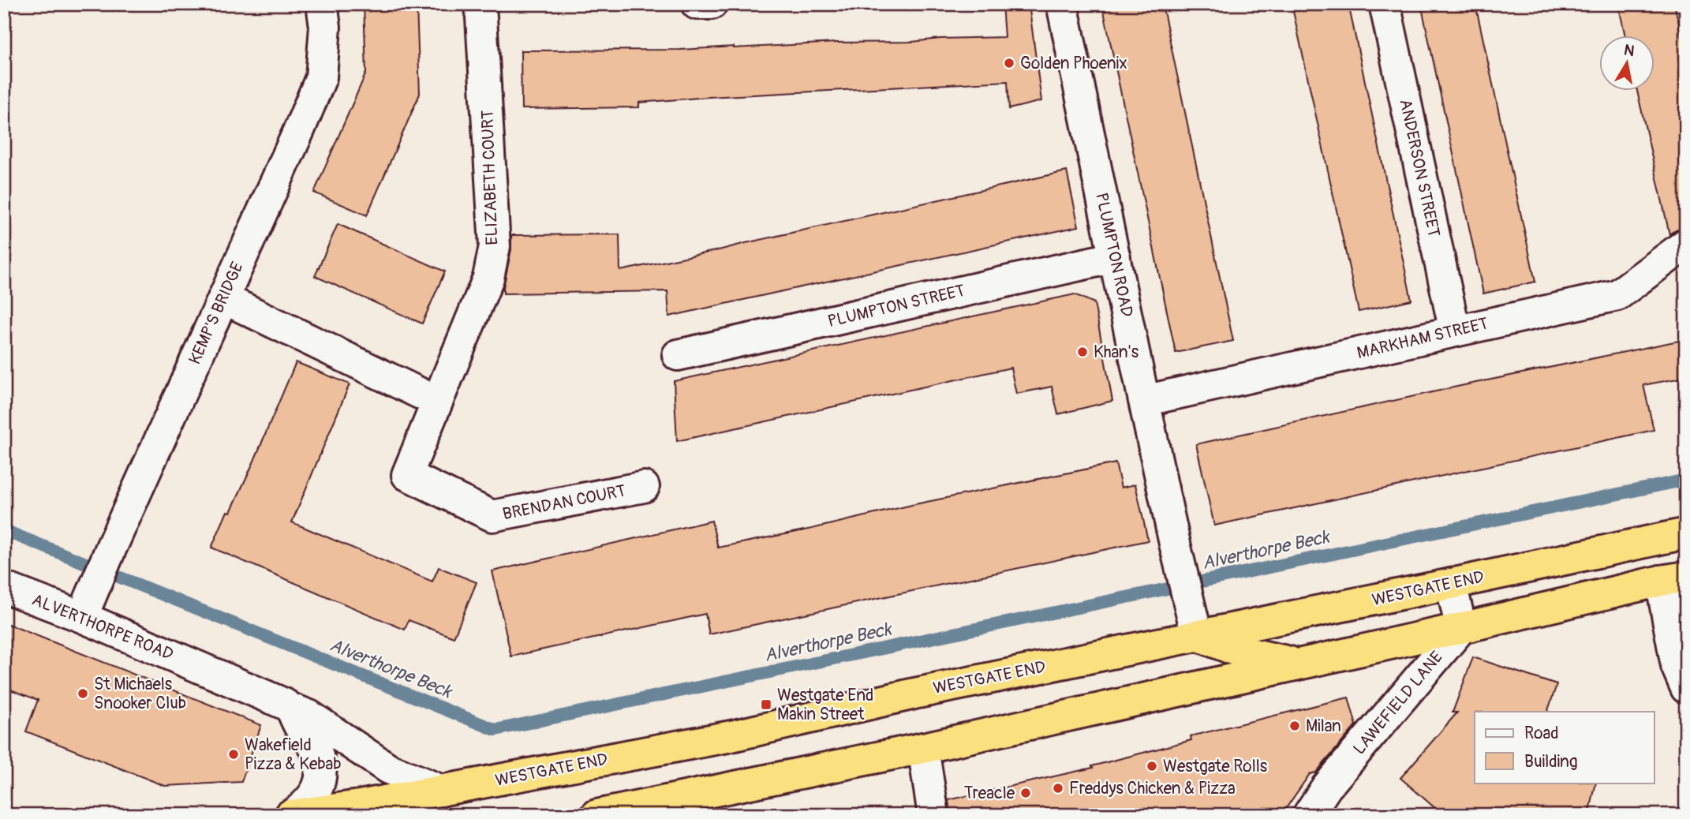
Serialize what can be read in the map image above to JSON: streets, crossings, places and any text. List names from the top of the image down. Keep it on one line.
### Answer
{"streets":{"highway":["WESTGATE END"],"street":["ANDERSON STREET","ELIZABETH COURT","PLUMPTON ROAD","PLUMPTON STREET","KEMP'S BRIDGE","MARKHAM STREET","BRENDAN COURT","ALVERTHORPE ROAD","LAWEFIELD LANE"]},"crossings":[["ANDERSON STREET","MARKHAM STREET"],["ELIZABETH COURT","BRENDAN COURT"],["PLUMPTON ROAD","PLUMPTON STREET"],["PLUMPTON ROAD","MARKHAM STREET"],["PLUMPTON ROAD","WESTGATE END"],["KEMP'S BRIDGE","ALVERTHORPE ROAD"],["WESTGATE END","ALVERTHORPE ROAD"]],"water":["Alverthorpe Beck"],"places":{"other":["Golden Phoenix","Khan's","St Michaels Snooker Club","Milan","Wakefield Pizza & Kebab","Westgate Rolls","Freddys Chicken & Pizza","Treacle"],"transit":["Westgate End Makin Street"]},"legend":["Road","Building"],"north":"top"}
